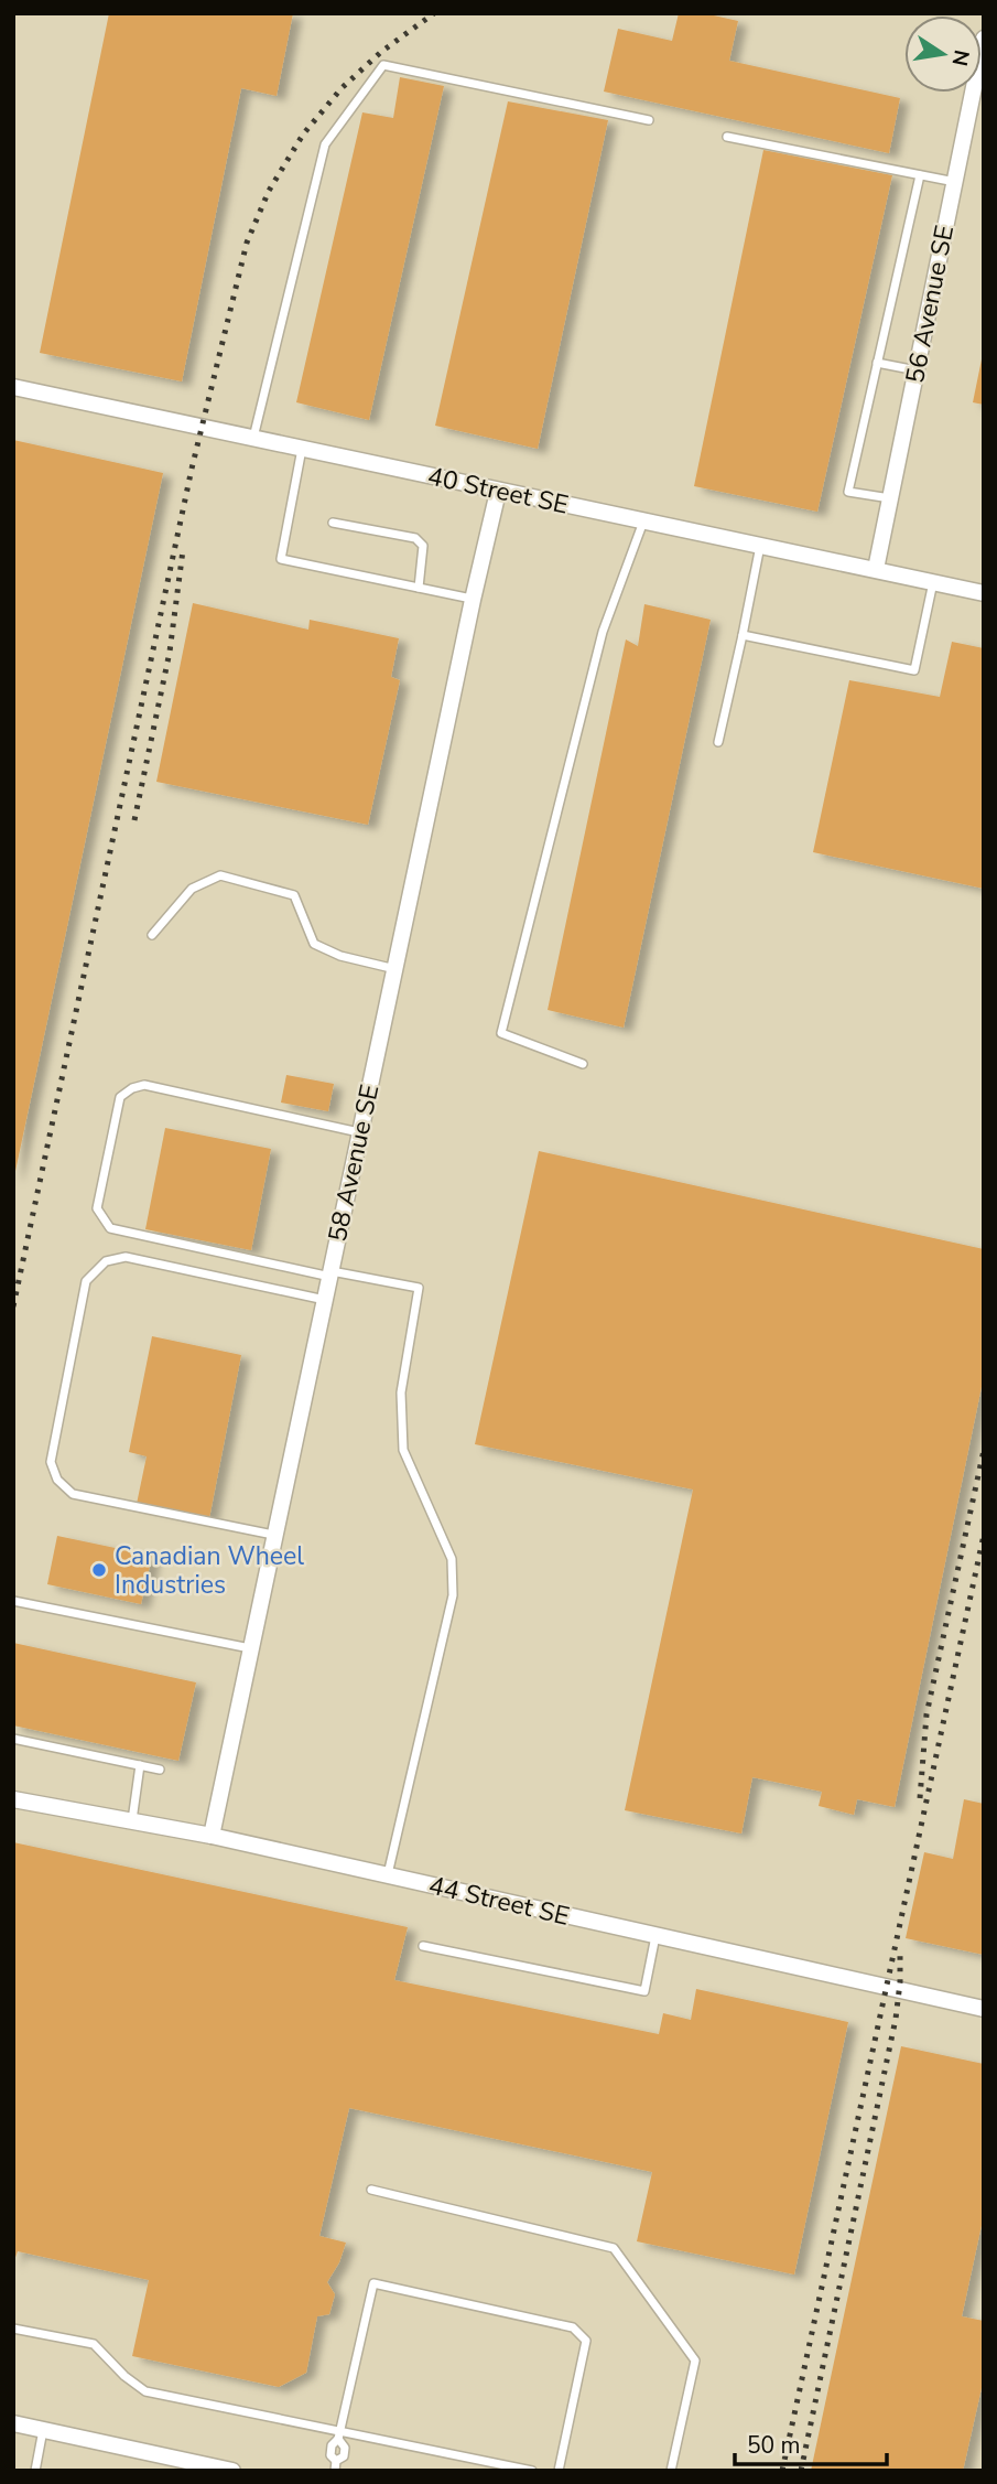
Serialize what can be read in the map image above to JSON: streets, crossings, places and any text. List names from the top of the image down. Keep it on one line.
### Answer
{"streets":{"street":["56 Avenue SE","40 Street SE","58 Avenue SE","44 Street SE"]},"crossings":[["56 Avenue SE","40 Street SE"],["40 Street SE","58 Avenue SE"],["58 Avenue SE","44 Street SE"]],"places":["Canadian Wheel Industries"],"scale_bar":"50 m","north":"right"}
